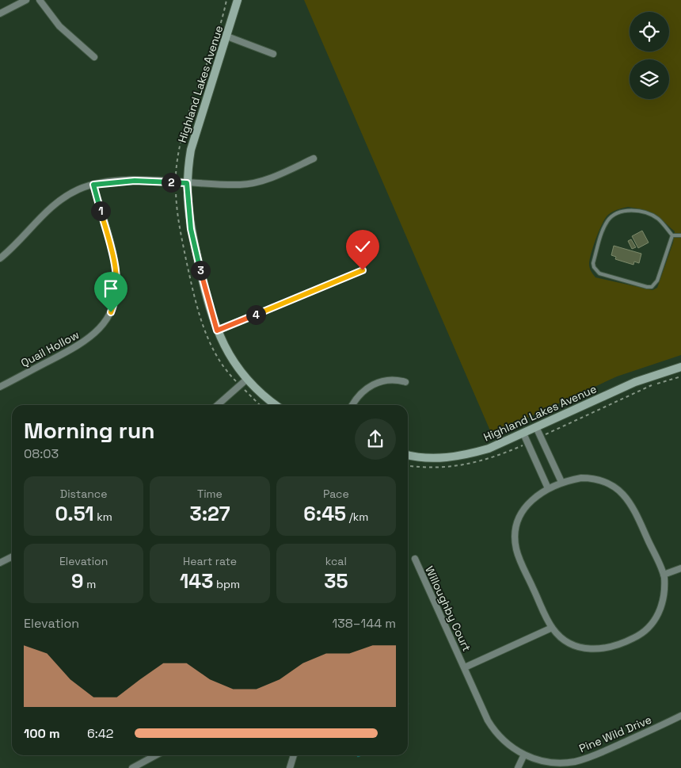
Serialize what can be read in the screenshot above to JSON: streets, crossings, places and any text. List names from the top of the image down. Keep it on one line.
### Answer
{"streets":{"street":["Highland Lakes Avenue","Quail Hollow","Willoughby Court","Pine Wild Drive"]},"crossings":[["Willoughby Court","Pine Wild Drive"]],"page":{"pins":["2","1","3","4"],"heading":["Morning run","08:03"],"stats":[["Distance","0.51 km"],["Time","3:27"],["Pace","6:45 /km"],["Elevation","9 m"],["Heart rate","143 bpm"],["kcal","35"]],"chart":["Elevation","138–144 m"],"list":[{"name":"100 m","note":"6:42"}]}}
